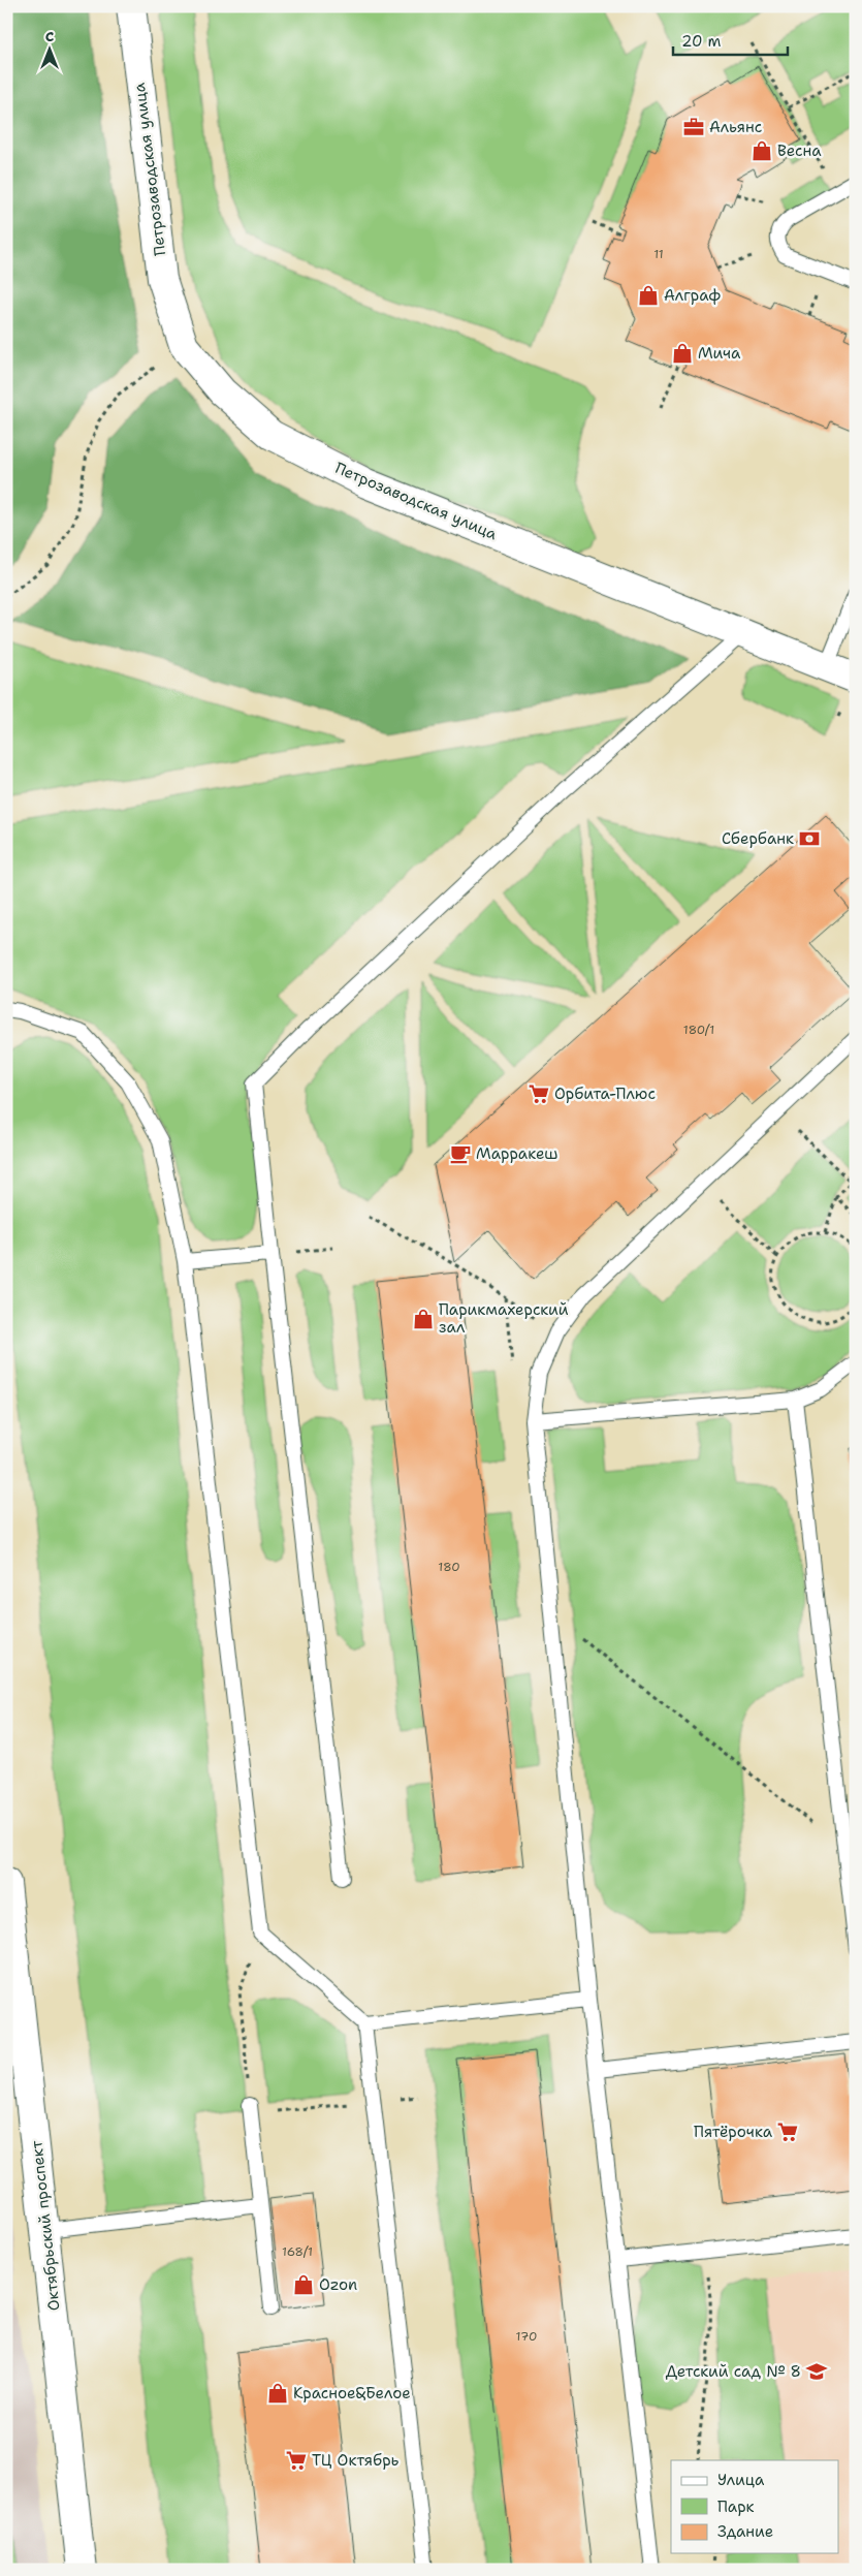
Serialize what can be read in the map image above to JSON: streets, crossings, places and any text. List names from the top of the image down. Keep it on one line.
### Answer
{"streets":{"street":["Петрозаводская улица","Октябрьский проспект"]},"places":{"office":["Альянс"],"shop":["Весна","Алграф","Мича","Парикмахерский зал","Ozon","Красное&Белое"],"bank":["Сбербанк"],"supermarket":["Орбита-Плюс","Пятёрочка","ТЦ Октябрь"],"cafe":["Марракеш"],"school or university":["Детский сад № 8"]},"house_numbers":["11","180/1","180","168/1","170"],"legend":["Улица","Парк","Здание"],"scale_bar":"20 m","north":"top"}
